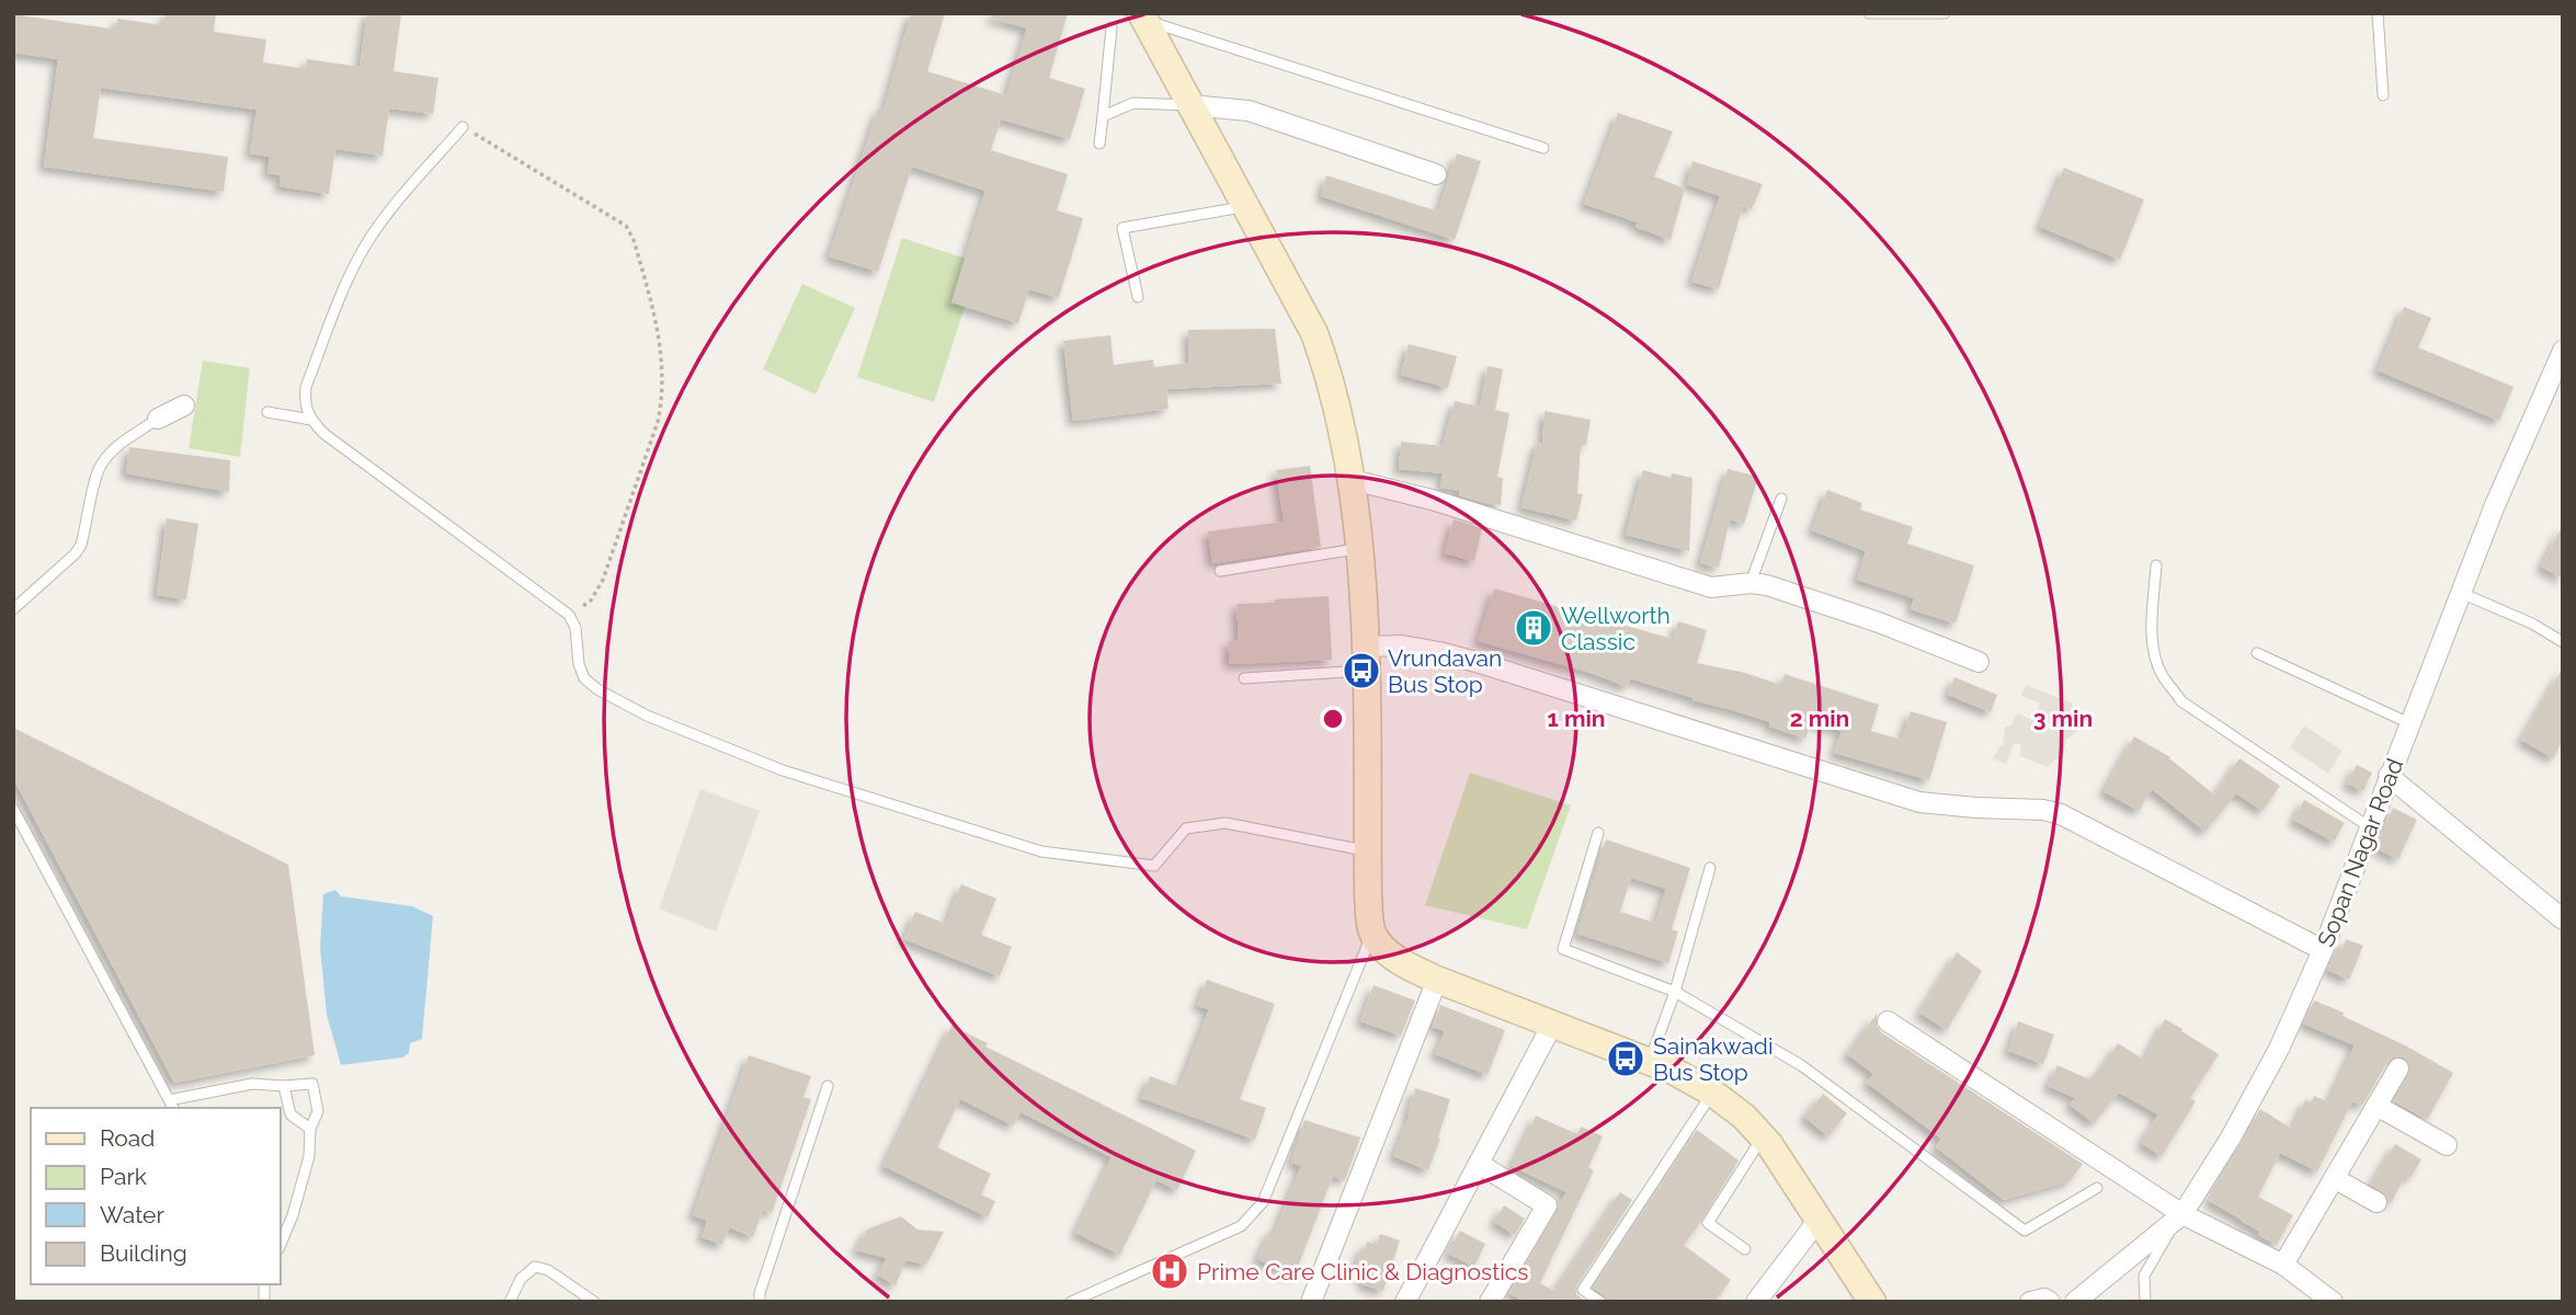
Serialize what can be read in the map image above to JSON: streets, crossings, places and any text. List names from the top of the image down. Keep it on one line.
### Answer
{"streets":{"street":["Sopan Nagar Road"]},"places":{"building":["Wellworth Classic"],"bus stop":["Vrundavan Bus Stop","Sainakwadi Bus Stop"],"hospital":["Prime Care Clinic & Diagnostics"]},"legend":["Road","Park","Water","Building"],"rings":["1 min","2 min","3 min"]}
